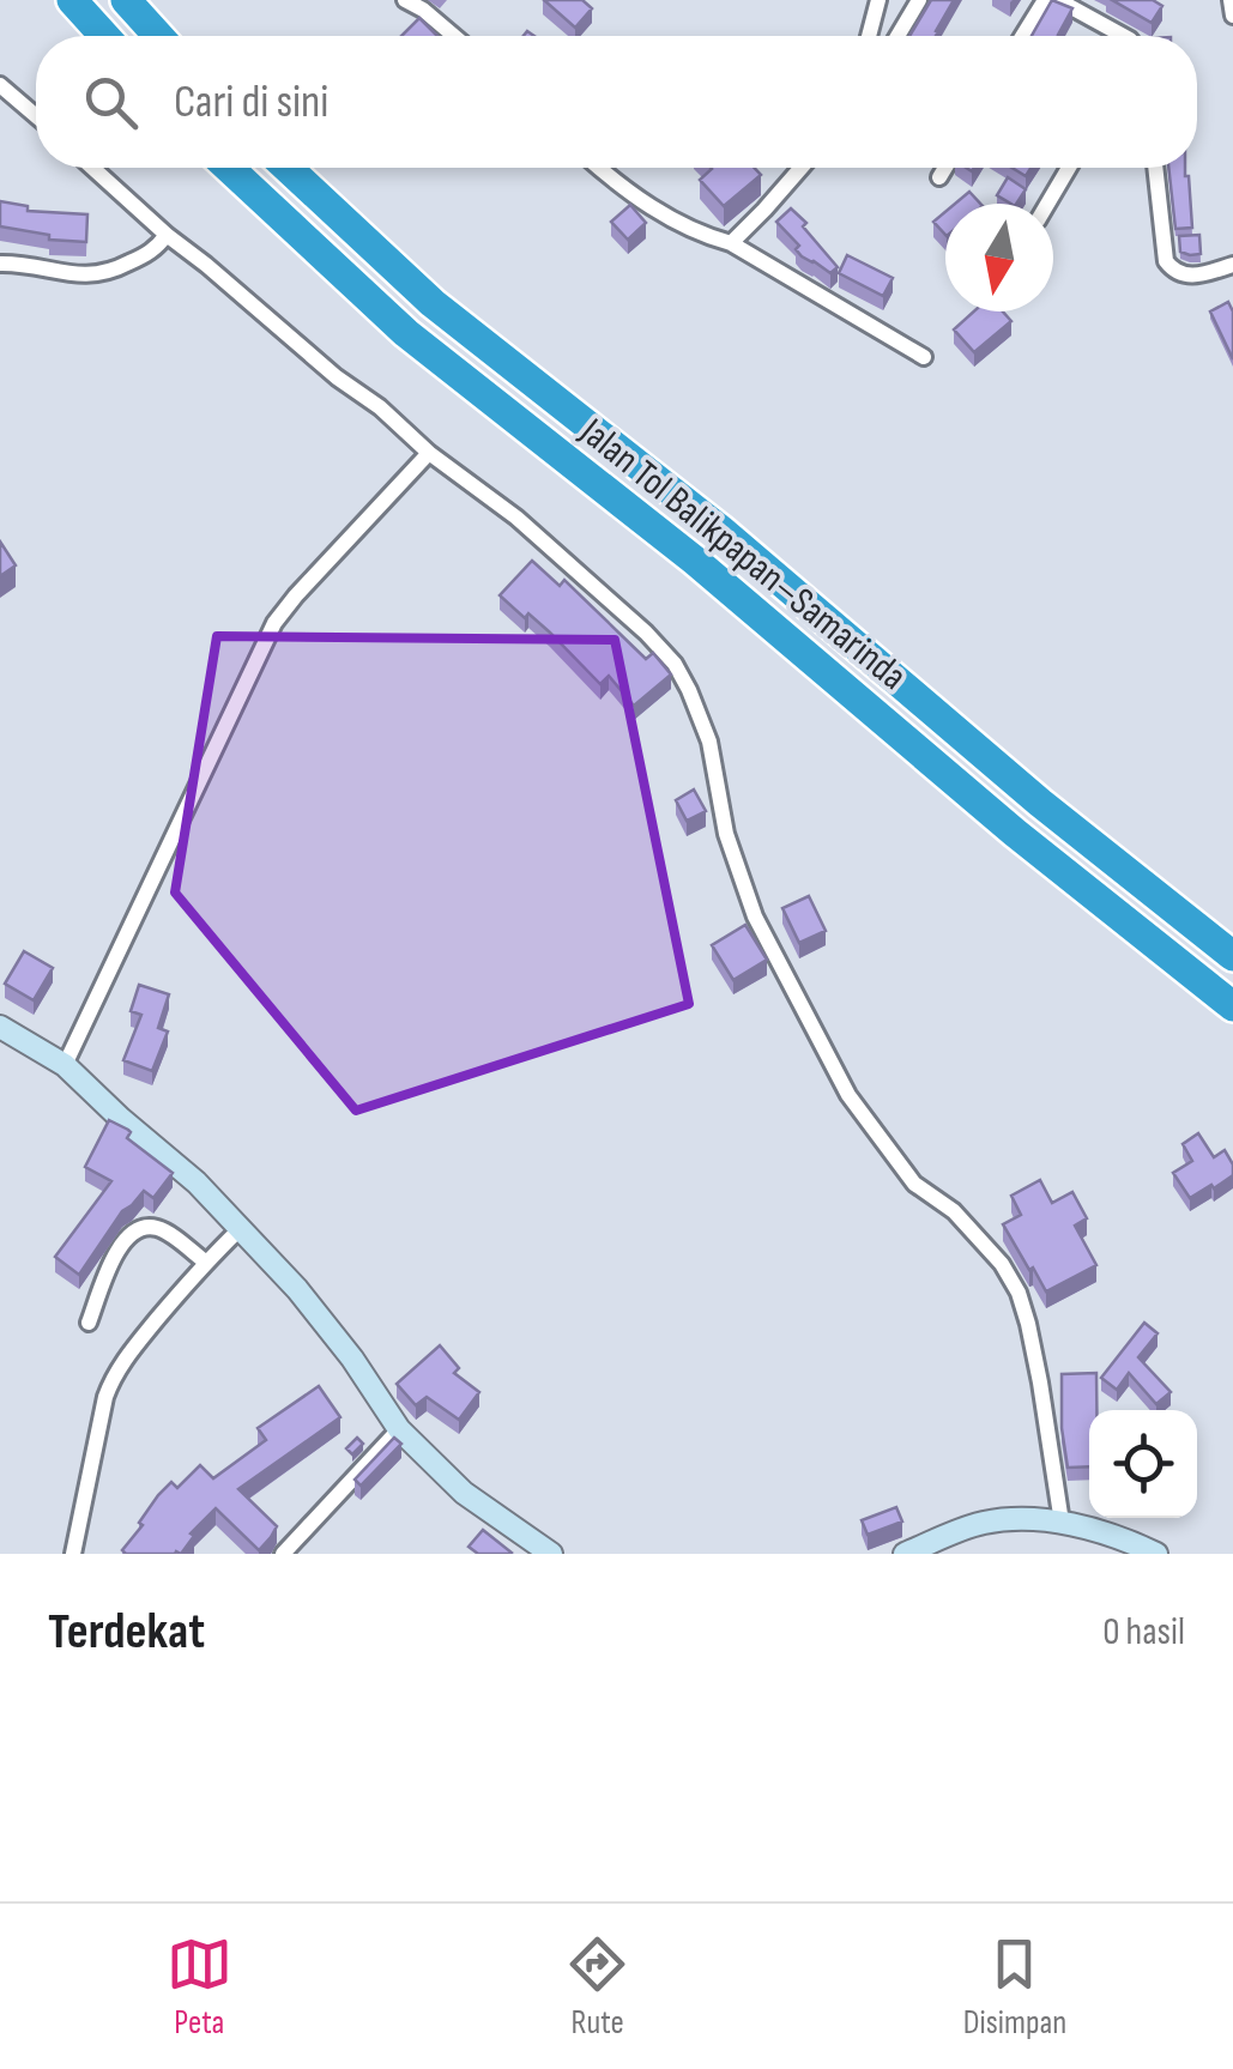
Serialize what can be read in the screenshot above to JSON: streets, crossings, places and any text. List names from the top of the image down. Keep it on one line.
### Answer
{"streets":{"highway":["Jalan Tol Balikpapan–Samarinda"]},"north":"bottom","page":{"search":"Cari di sini","heading":["Terdekat","0 hasil"],"nav":["Peta","Rute","Disimpan"]}}
